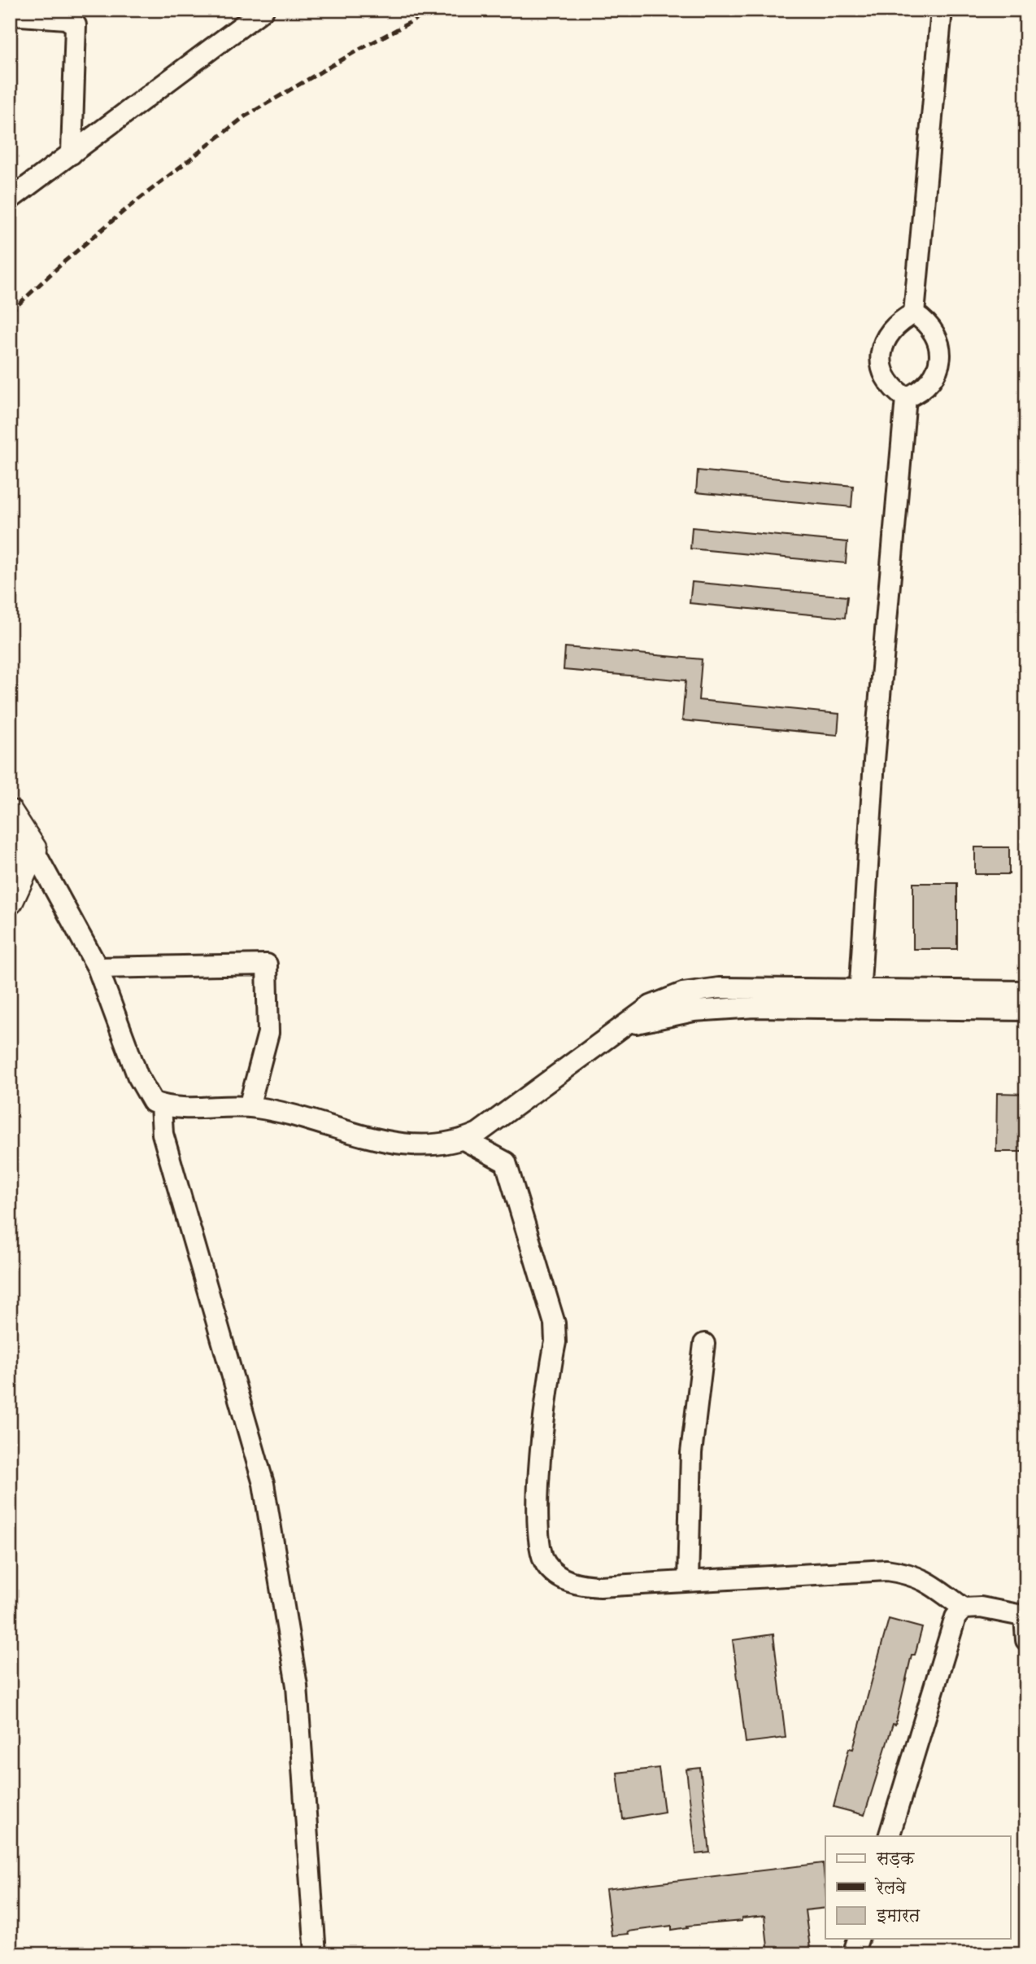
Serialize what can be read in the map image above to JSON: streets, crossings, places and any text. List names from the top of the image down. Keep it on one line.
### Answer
{"legend":["सड़क","रेलवे","इमारत"]}
